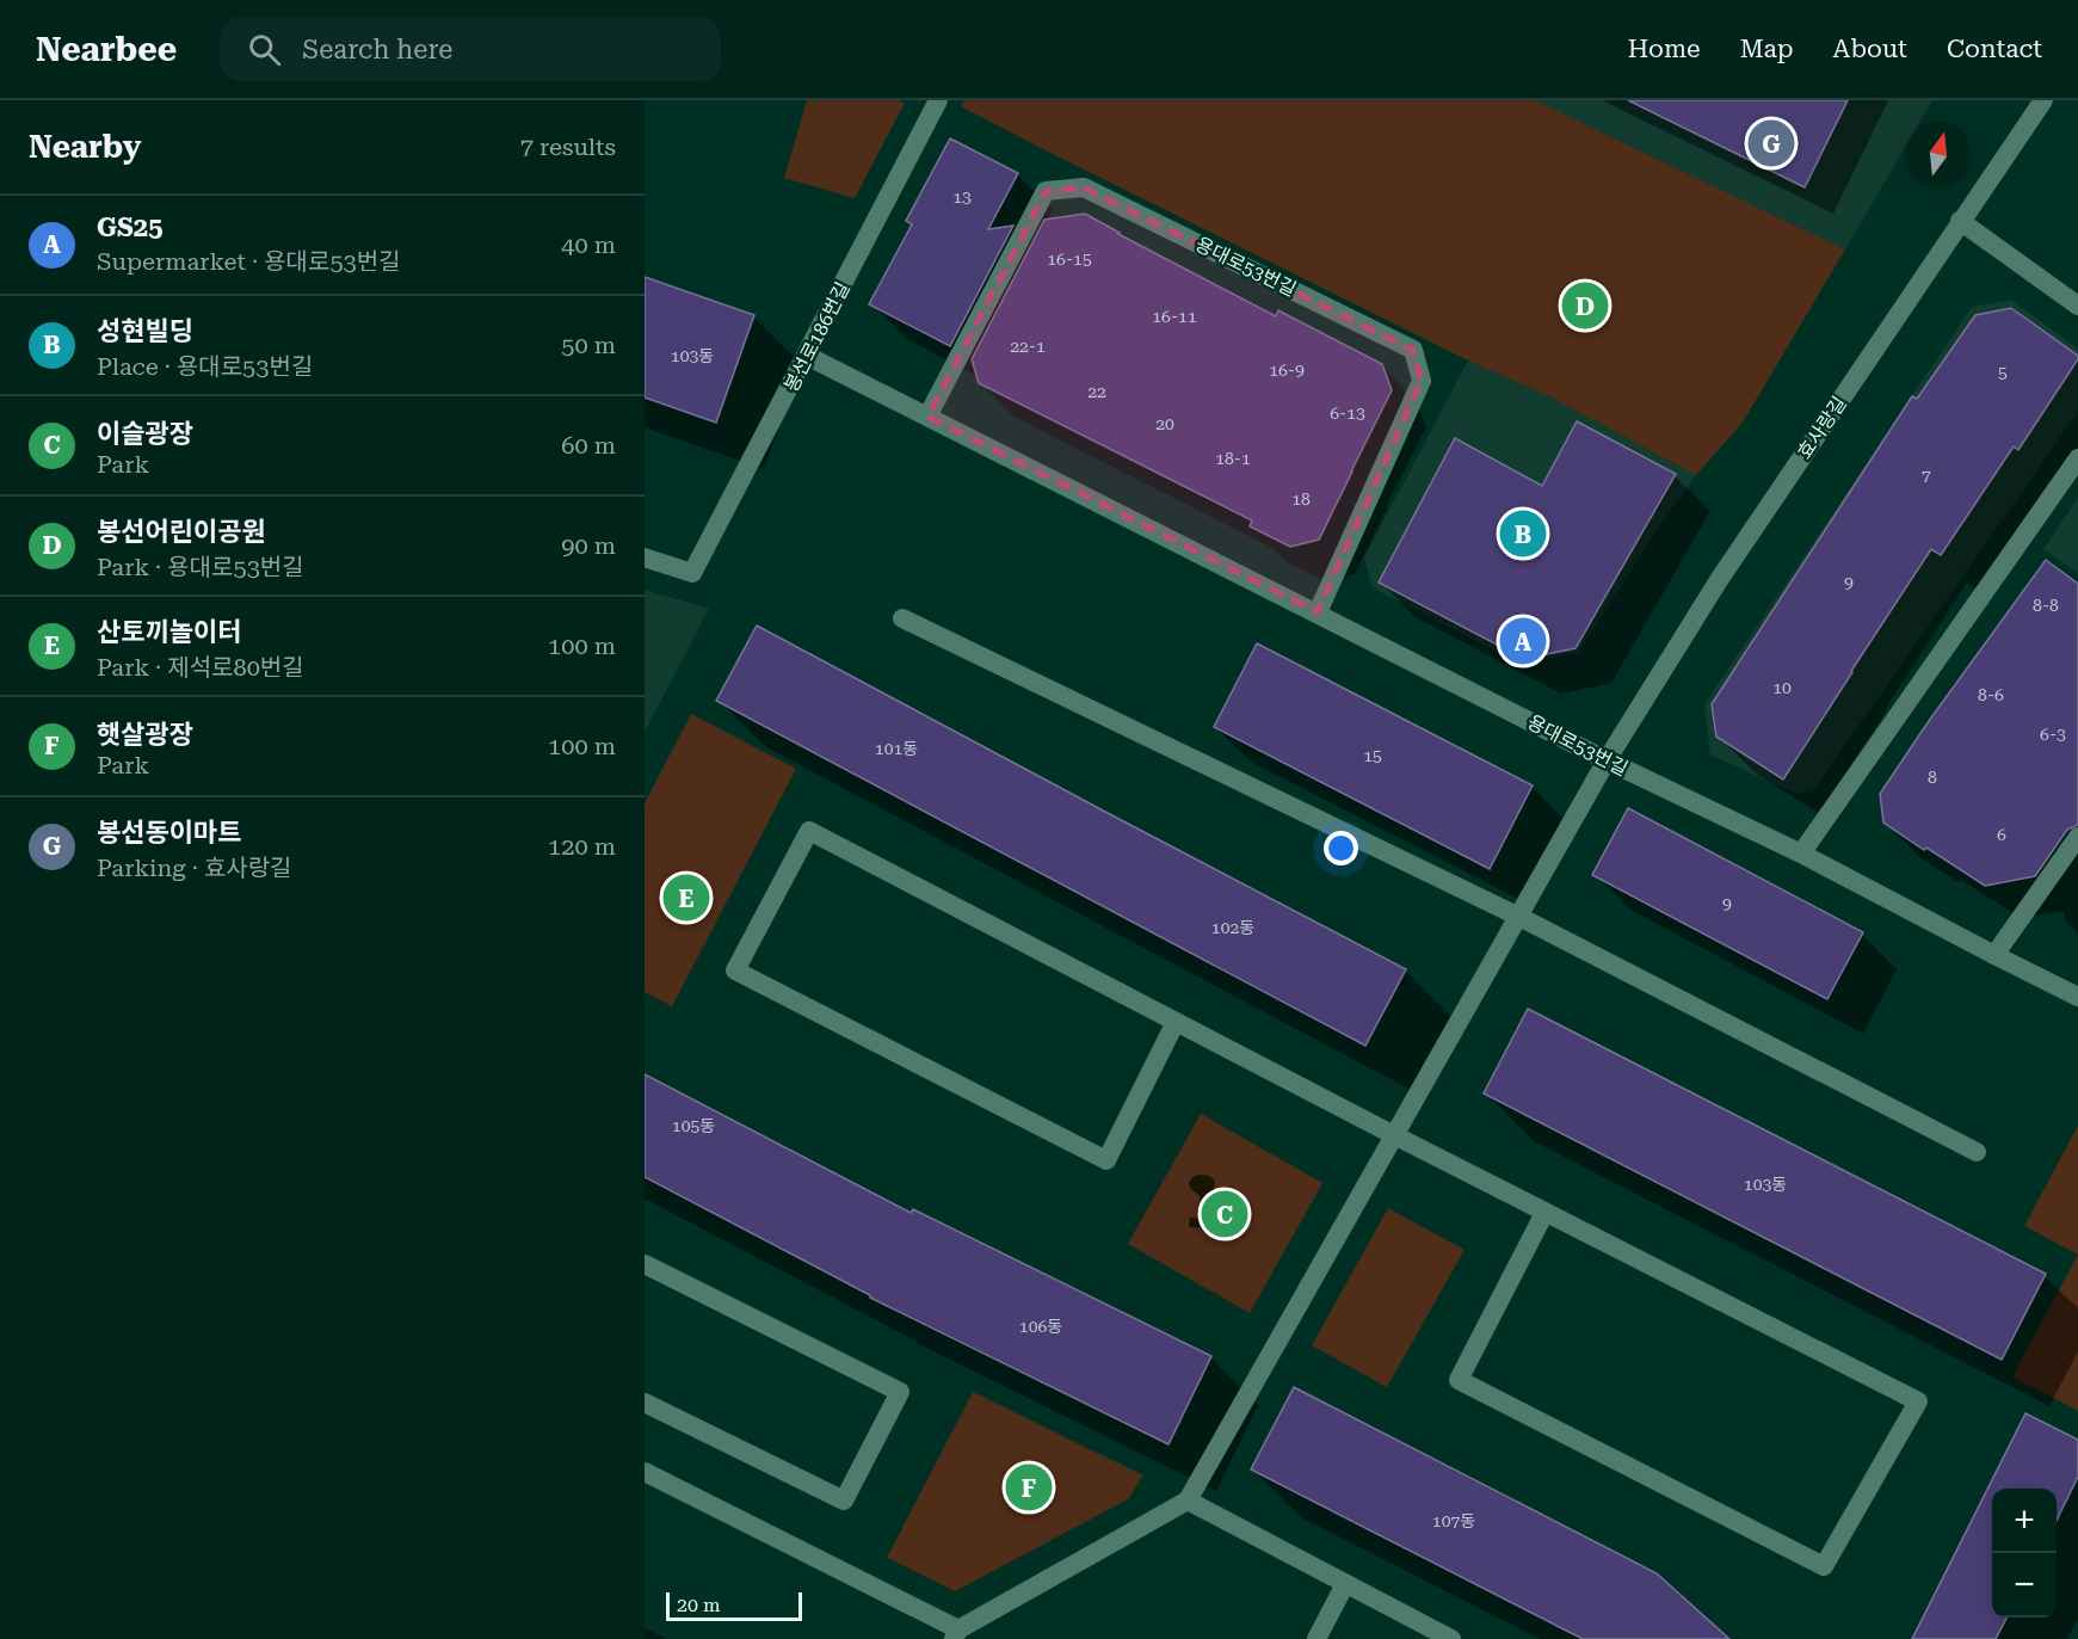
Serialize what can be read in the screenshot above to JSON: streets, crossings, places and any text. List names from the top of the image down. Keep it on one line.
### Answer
{"streets":{"street":["용대로53번길","봉선로186번길","효사랑길"]},"crossings":[["용대로53번길","봉선로186번길"],["용대로53번길","효사랑길"]],"house_numbers":["13","16-15","16-11","22-1","103동","16-9","5","22","6-13","20","18-1","7","18","9","8-8","10","8-6","6-3","101동","15","8","6","9","102동","105동","103동","106동","107동"],"scale_bar":"20 m","north":"top","page":{"header":"Nearbee","search":"Search here","nav":["Home","Map","About","Contact"],"heading":["Nearby","7 results"],"pins":["G","D","B","A","E","C","F"],"list":[{"mark":"A","name":"GS25","note":"Supermarket · 용대로53번길","value":"40 m"},{"mark":"B","name":"성현빌딩","note":"Place · 용대로53번길","value":"50 m"},{"mark":"C","name":"이슬광장","note":"Park","value":"60 m"},{"mark":"D","name":"봉선어린이공원","note":"Park · 용대로53번길","value":"90 m"},{"mark":"E","name":"산토끼놀이터","note":"Park · 제석로80번길","value":"100 m"},{"mark":"F","name":"햇살광장","note":"Park","value":"100 m"},{"mark":"G","name":"봉선동이마트","note":"Parking · 효사랑길","value":"120 m"}],"map_buttons":["+","−"],"scale":"20 m"}}
